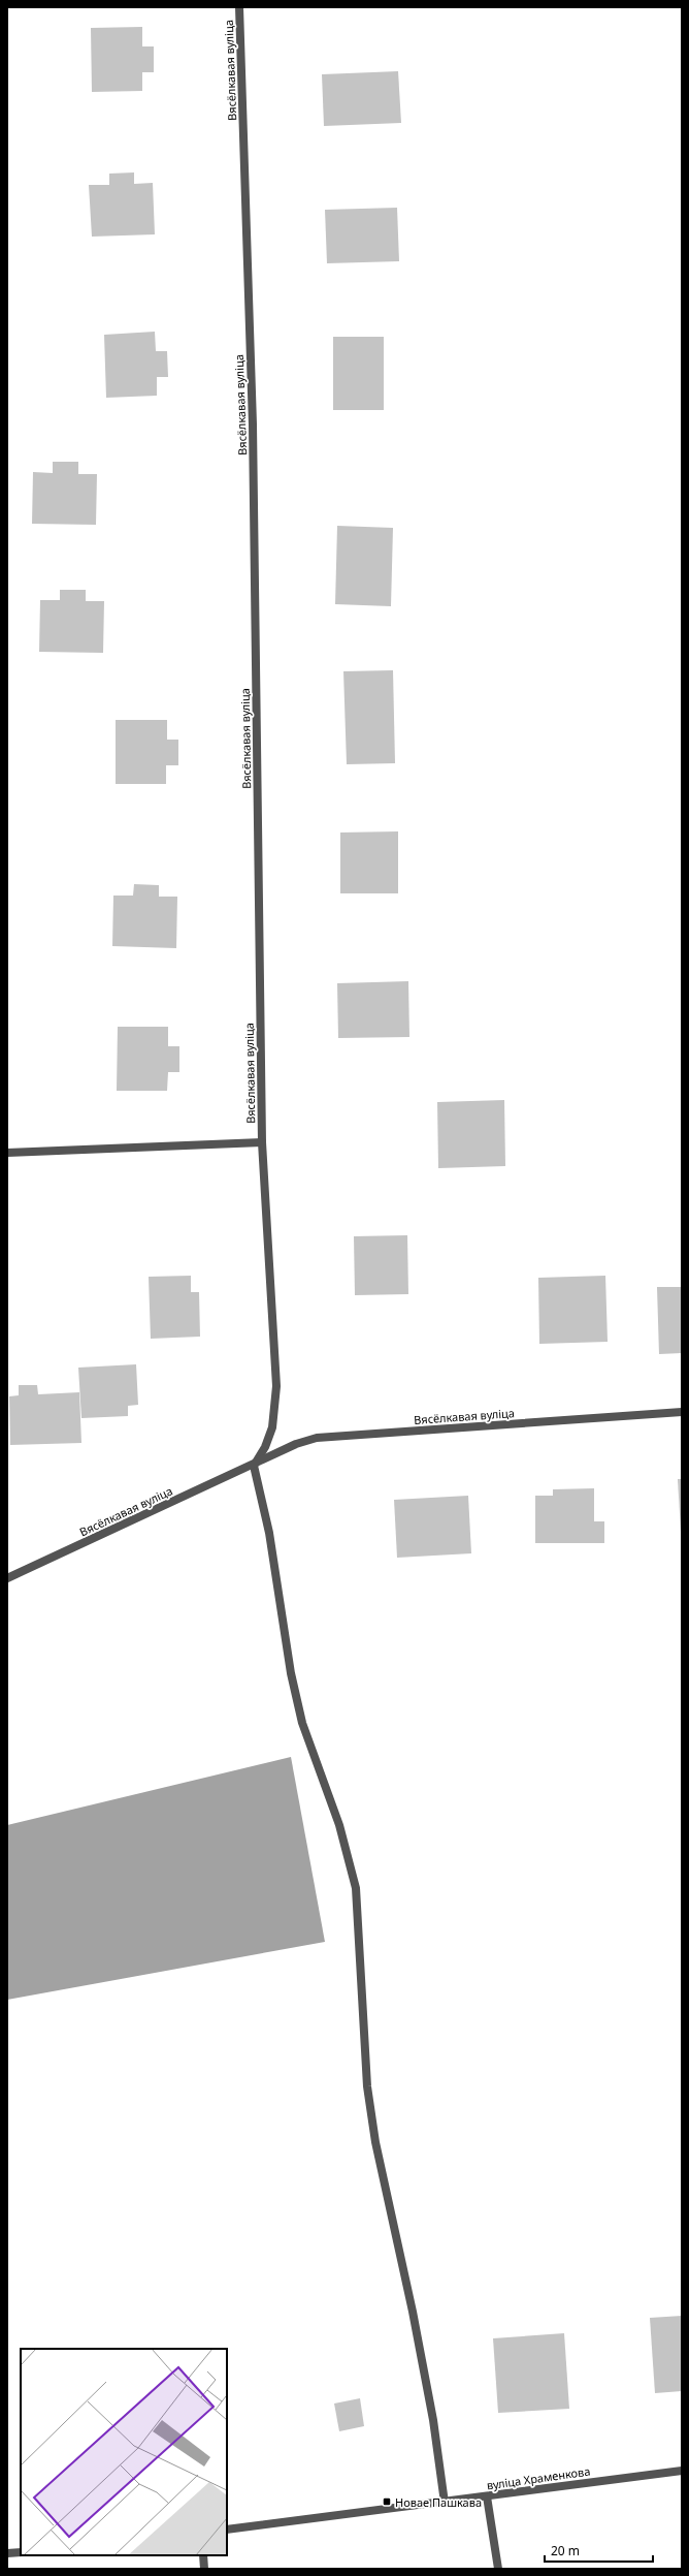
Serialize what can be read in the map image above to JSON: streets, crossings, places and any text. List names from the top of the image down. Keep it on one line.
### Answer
{"streets":{"street":["Вясёлкавая вуліца","вуліца Храменкова"]},"places":{"transit":["Новае Пашкава"]},"scale_bar":"20 m"}
